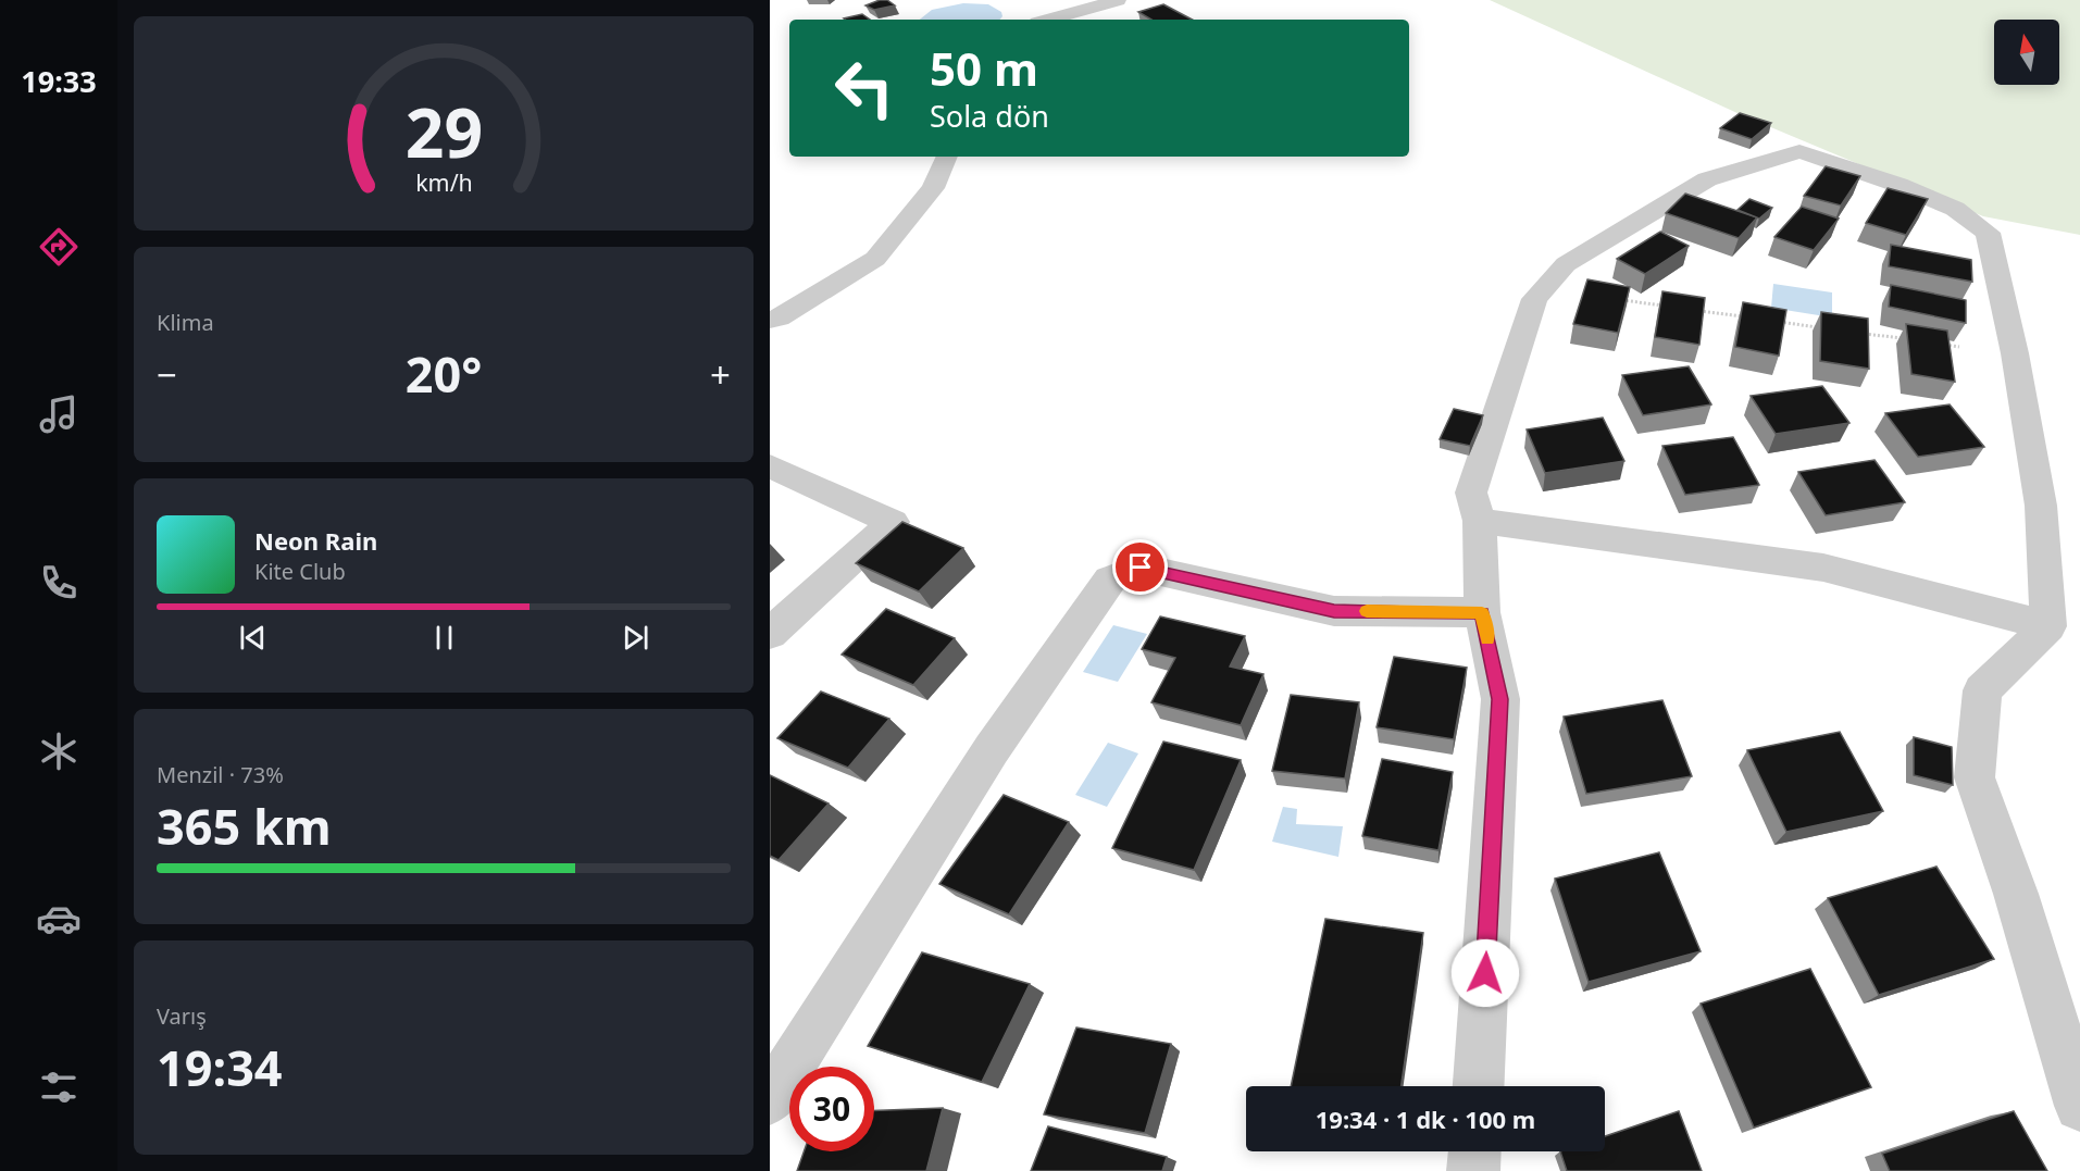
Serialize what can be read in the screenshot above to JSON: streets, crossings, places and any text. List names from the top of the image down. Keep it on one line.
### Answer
{"north":"top","page":{"tabs":"19:33","turn":["50 m","Sola dön"],"tile":["Klima",["Menzil · 73%","365 km"],["Varış","19:34"]],"heat":["−","20°","+"],"song":["Neon Rain","Kite Club"],"limit":"30","trip":"19:34 · 1 dk · 100 m","gauge":["29","km/h"]}}
